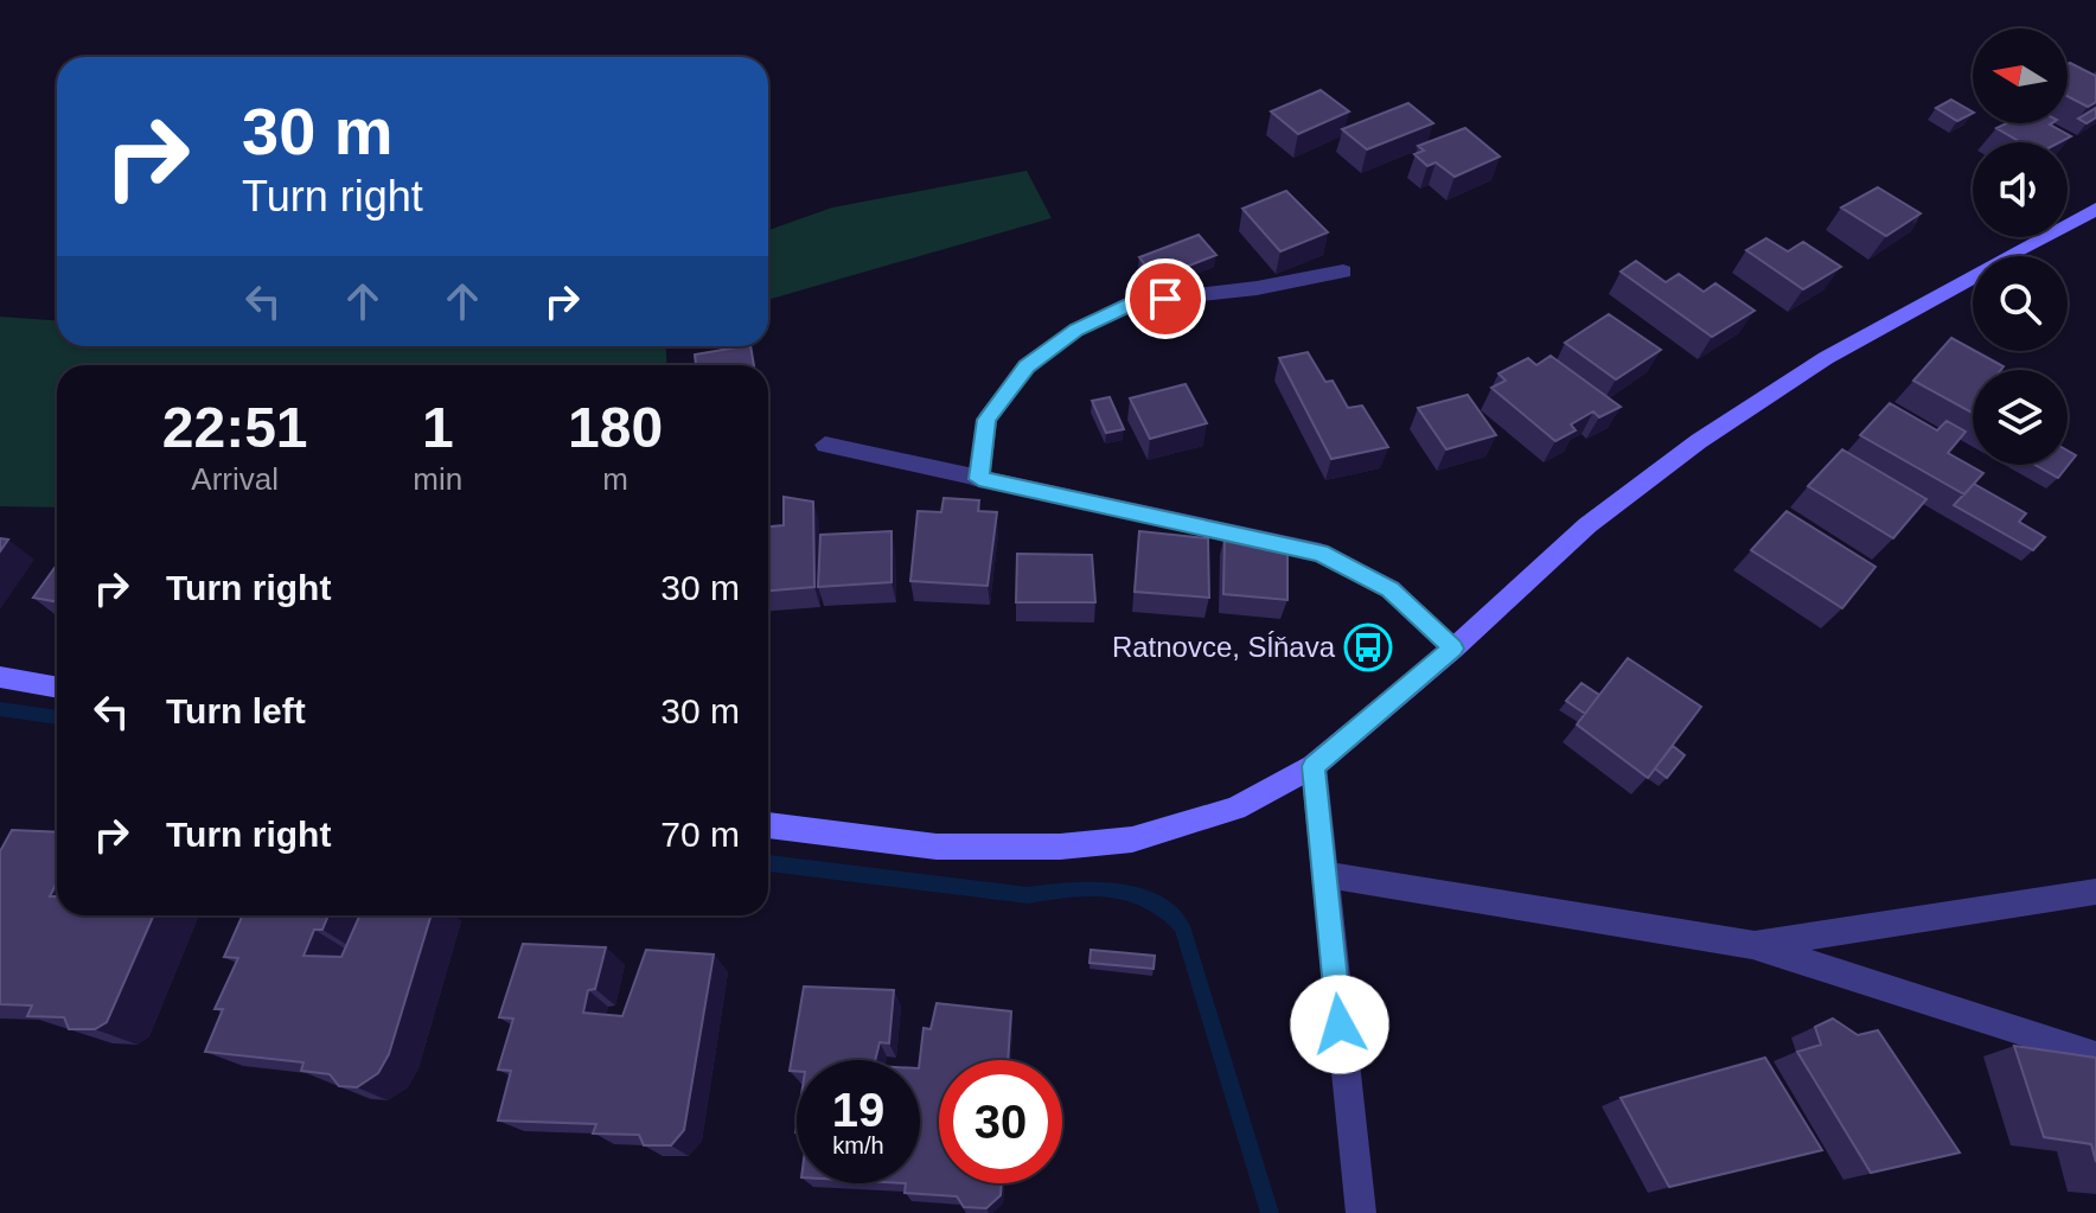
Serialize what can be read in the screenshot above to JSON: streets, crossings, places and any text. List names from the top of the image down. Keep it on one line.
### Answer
{"places":{"bus stop":["Ratnovce, Sĺňava"]},"north":"left","page":{"turn":["30 m","Turn right"],"eta":["22:51","Arrival","1","min","180","m"],"list":[{"name":"Turn right","value":"30 m"},{"name":"Turn left","value":"30 m"},{"name":"Turn right","value":"70 m"}],"speed":"19 km/h","limit":"30"}}
